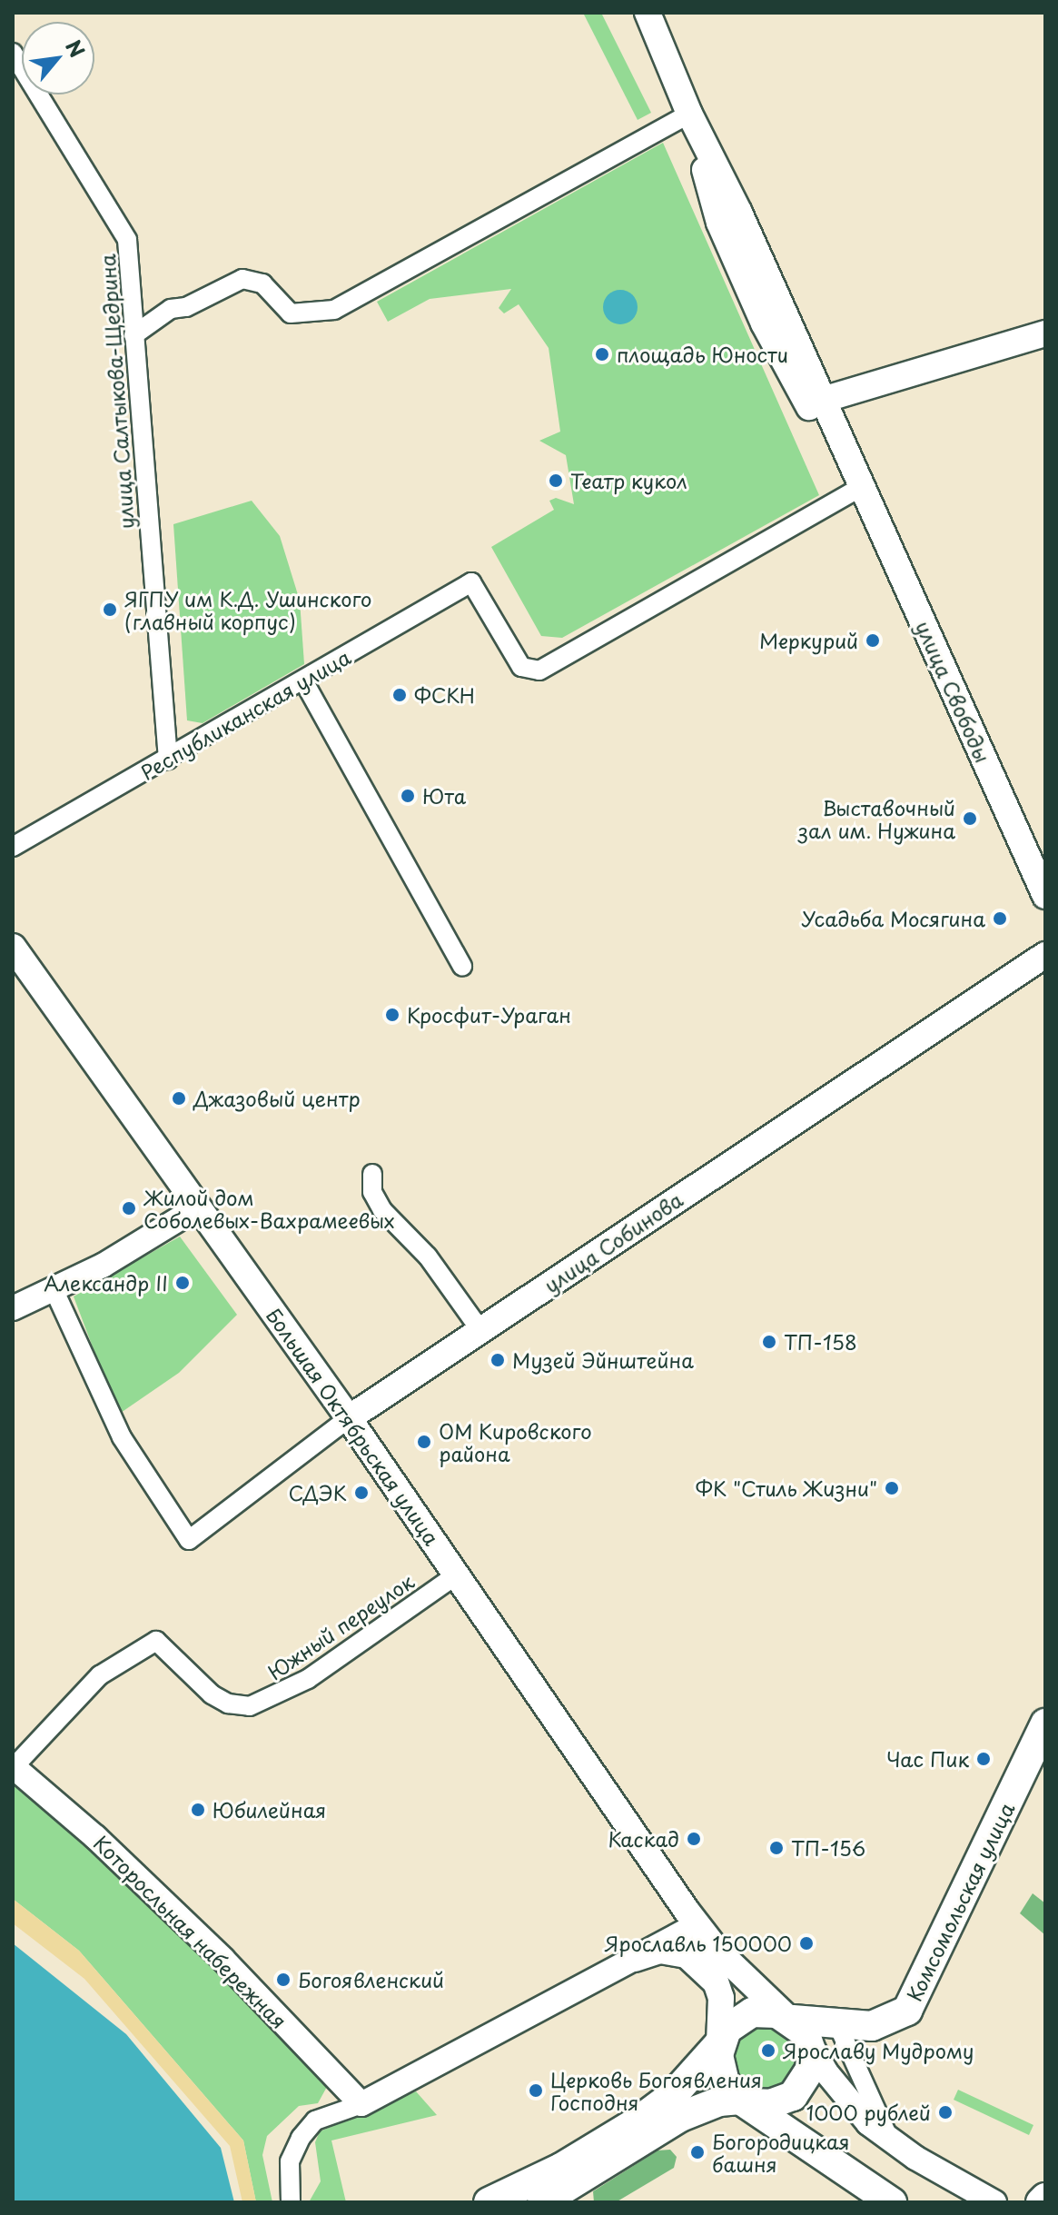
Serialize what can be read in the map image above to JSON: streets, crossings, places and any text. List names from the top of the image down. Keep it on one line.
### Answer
{"streets":{"main road":["улица Свободы","улица Собинова","Большая Октябрьская улица","Комсомольская улица"],"street":["улица Салтыкова-Щедрина","Республиканская улица","Южный переулок","Которосльная набережная"]},"crossings":[["улица Салтыкова-Щедрина","Республиканская улица"],["улица Свободы","Республиканская улица"],["улица Собинова","Большая Октябрьская улица"],["Большая Октябрьская улица","Южный переулок"],["Большая Октябрьская улица","Комсомольская улица"],["Южный переулок","Которосльная набережная"]],"places":["площадь Юности","Театр кукол","ЯГПУ им К.Д. Ушинского (главный корпус)","Меркурий","ФСКН","Юта","Выставочный зал им. Нужина","Усадьба Мосягина","Кросфит-Ураган","Джазовый центр","Жилой дом Соболевых-Вахрамеевых","Александр II","ТП-158","Музей Эйнштейна","ОМ Кировского района","ФК \"Стиль Жизни\"","СДЭК","Час Пик","Юбилейная","Каскад","ТП-156","Ярославль 150000","Богоявленский","Ярославу Мудрому","Церковь Богоявления Господня","1000 рублей","Богородицкая башня"],"north":"top right"}
